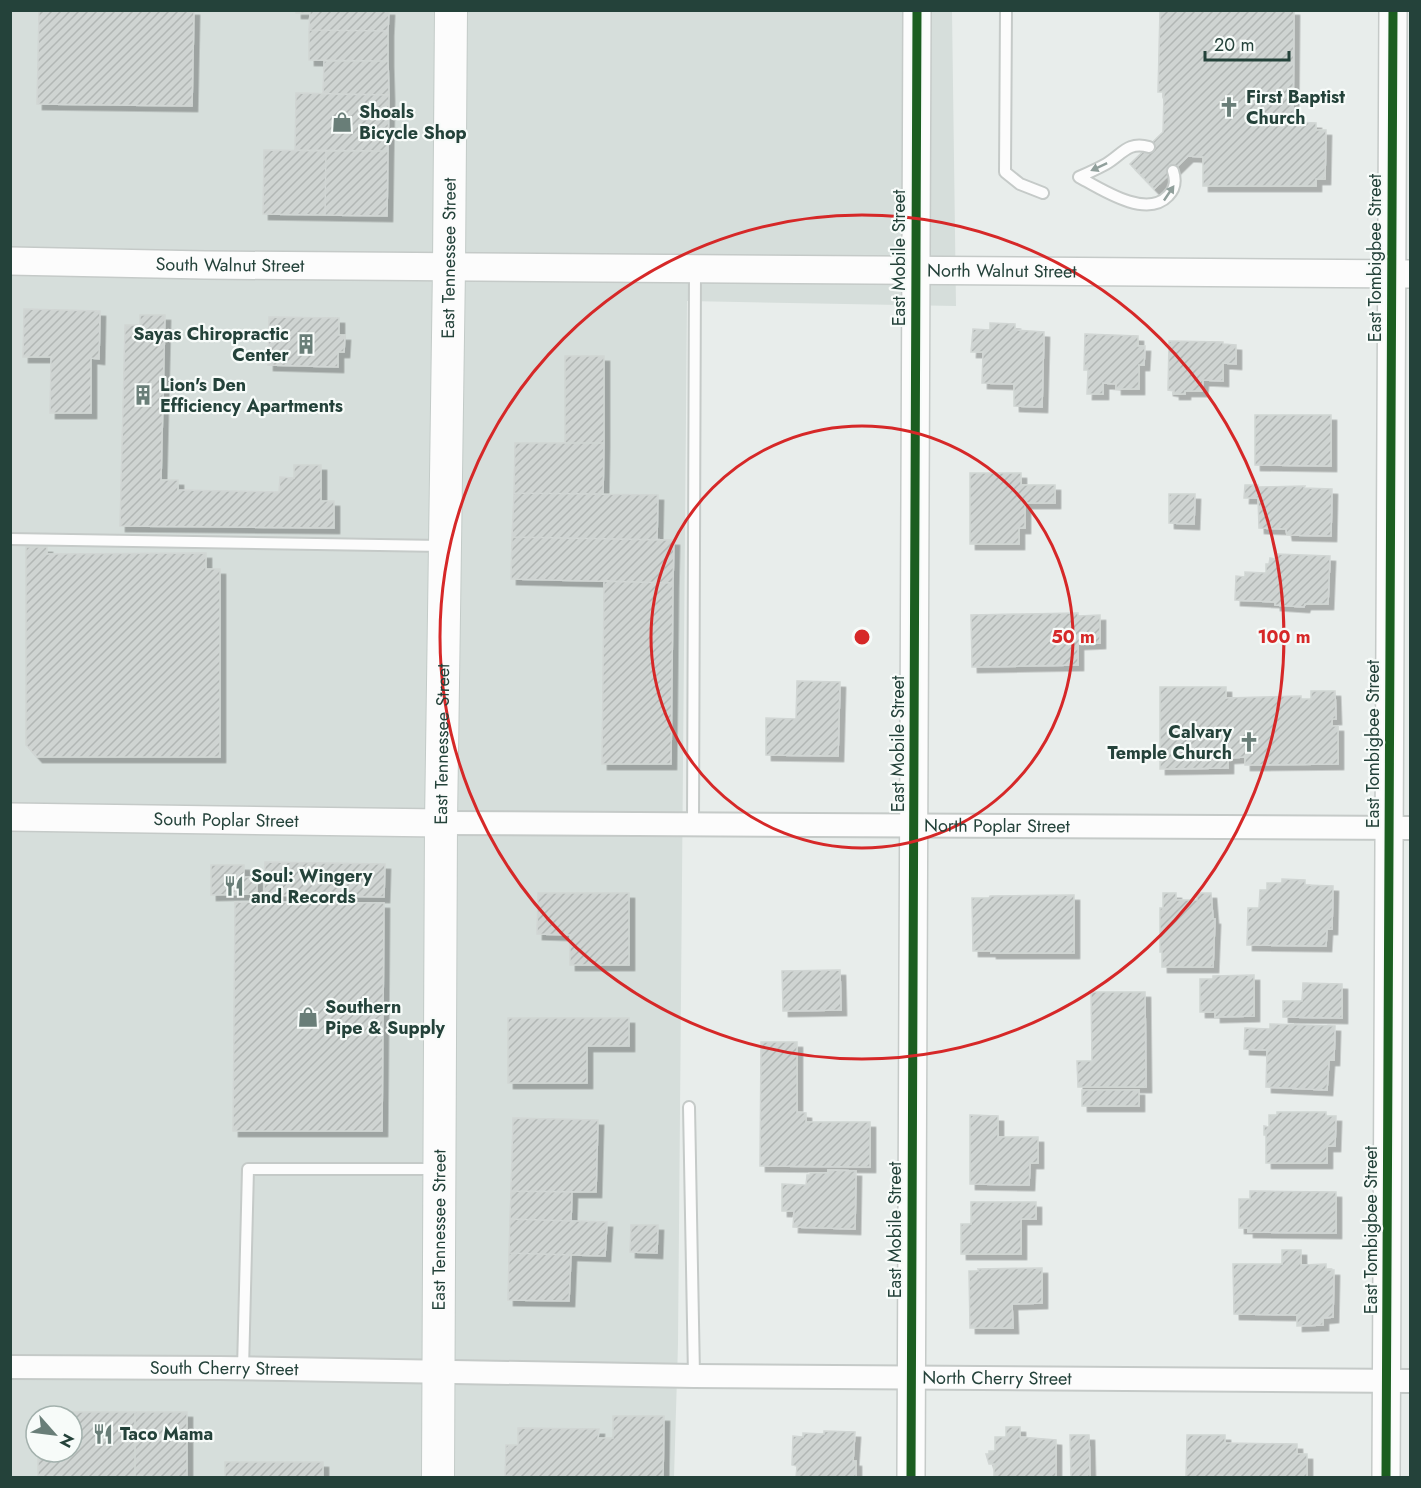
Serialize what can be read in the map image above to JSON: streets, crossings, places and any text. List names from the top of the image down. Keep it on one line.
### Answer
{"streets":{"main road":["East Tennessee Street"],"street":["East Mobile Street","East Tombigbee Street","South Walnut Street","North Walnut Street","South Poplar Street","North Poplar Street","South Cherry Street","North Cherry Street"]},"crossings":[["East Tennessee Street","South Walnut Street"],["East Tennessee Street","North Walnut Street"],["East Tennessee Street","South Poplar Street"],["East Tennessee Street","North Poplar Street"],["East Tennessee Street","South Cherry Street"],["East Tennessee Street","North Cherry Street"],["East Mobile Street","North Walnut Street"],["East Mobile Street","North Poplar Street"],["East Mobile Street","North Cherry Street"],["East Tombigbee Street","North Walnut Street"],["East Tombigbee Street","North Poplar Street"],["East Tombigbee Street","North Cherry Street"],["South Walnut Street","North Walnut Street"],["South Poplar Street","North Poplar Street"],["South Cherry Street","North Cherry Street"]],"places":{"church":["First Baptist Church","Calvary Temple Church"],"shop":["Shoals Bicycle Shop","Southern Pipe & Supply"],"building":["Sayas Chiropractic Center","Lion's Den Efficiency Apartments"],"restaurant":["Soul: Wingery and Records","Taco Mama"]},"scale_bar":"20 m","north":"bottom right","rings":["50 m","100 m"]}
